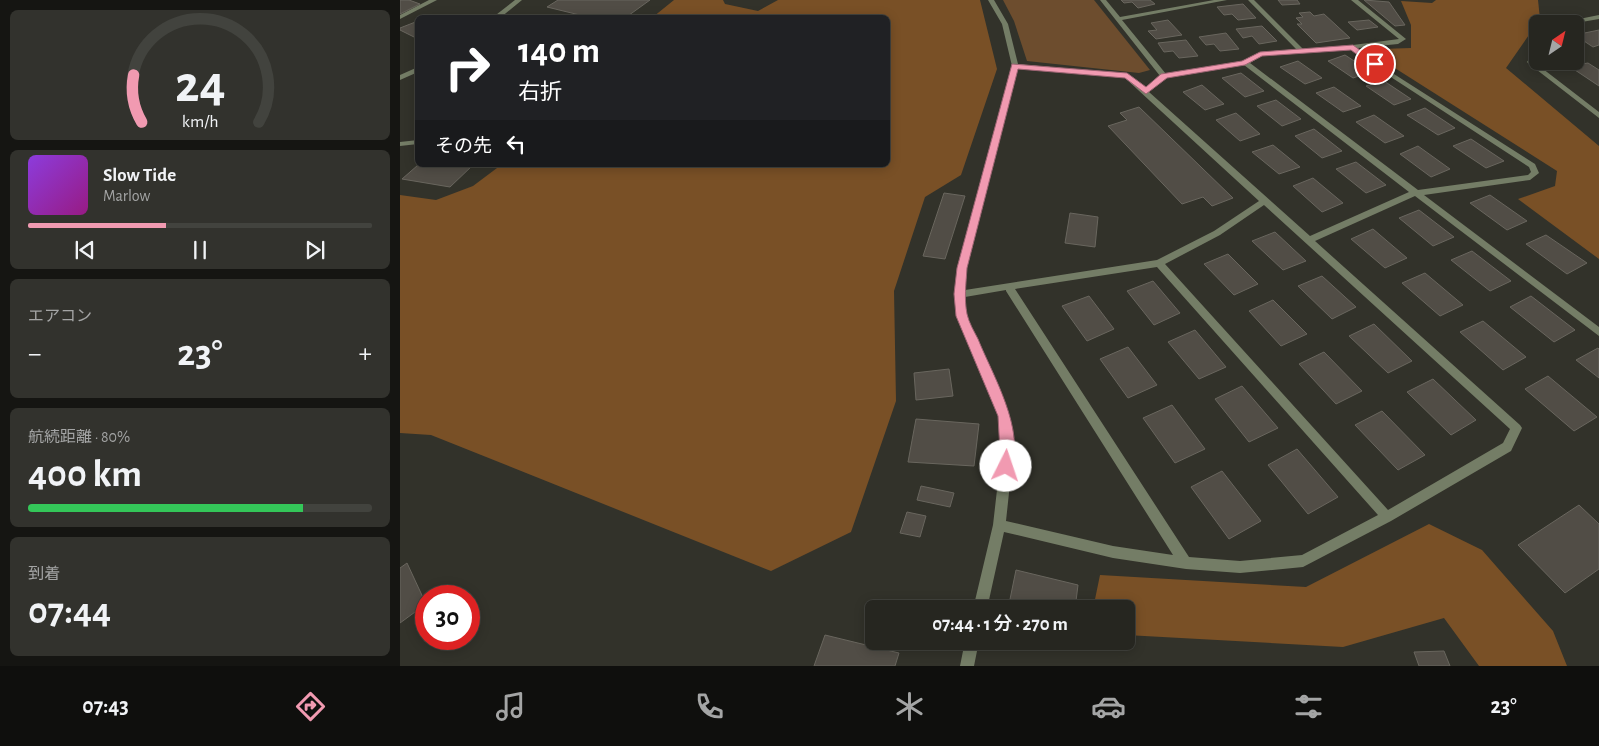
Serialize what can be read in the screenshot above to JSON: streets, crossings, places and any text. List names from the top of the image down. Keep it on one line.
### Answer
{"north":"top right","page":{"turn":["140 m","右折"],"then":"その先","song":["Slow Tide","Marlow"],"tile":["エアコン",["航続距離 · 80%","400 km"],["到着","07:44"]],"heat":["−","23°","+"],"limit":"30","trip":"07:44 · 1 分 · 270 m","tabs":["07:43","23°"],"gauge":["24","km/h"]}}
